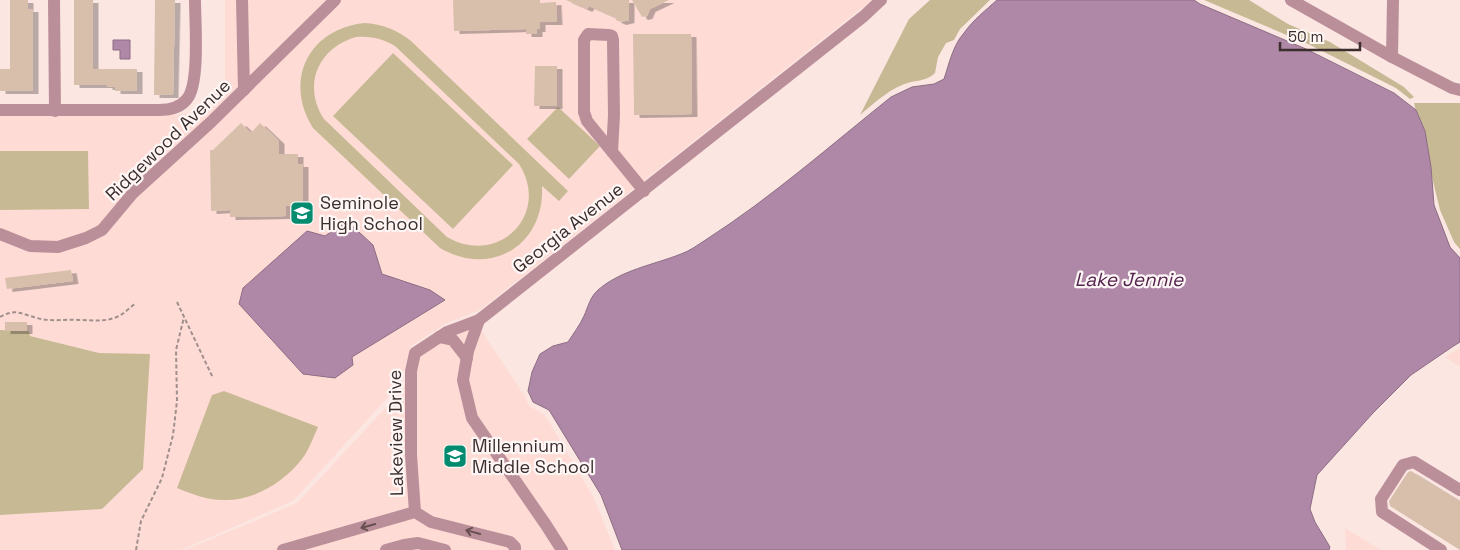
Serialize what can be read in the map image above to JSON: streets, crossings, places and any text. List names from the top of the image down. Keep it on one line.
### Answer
{"streets":{"street":["Ridgewood Avenue","Georgia Avenue","Lakeview Drive"]},"crossings":[["Georgia Avenue","Lakeview Drive"]],"one_way":["Lakeview Drive"],"water":["Lake Jennie"],"places":{"school or university":["Seminole High School","Millennium Middle School"]},"scale_bar":"50 m"}
